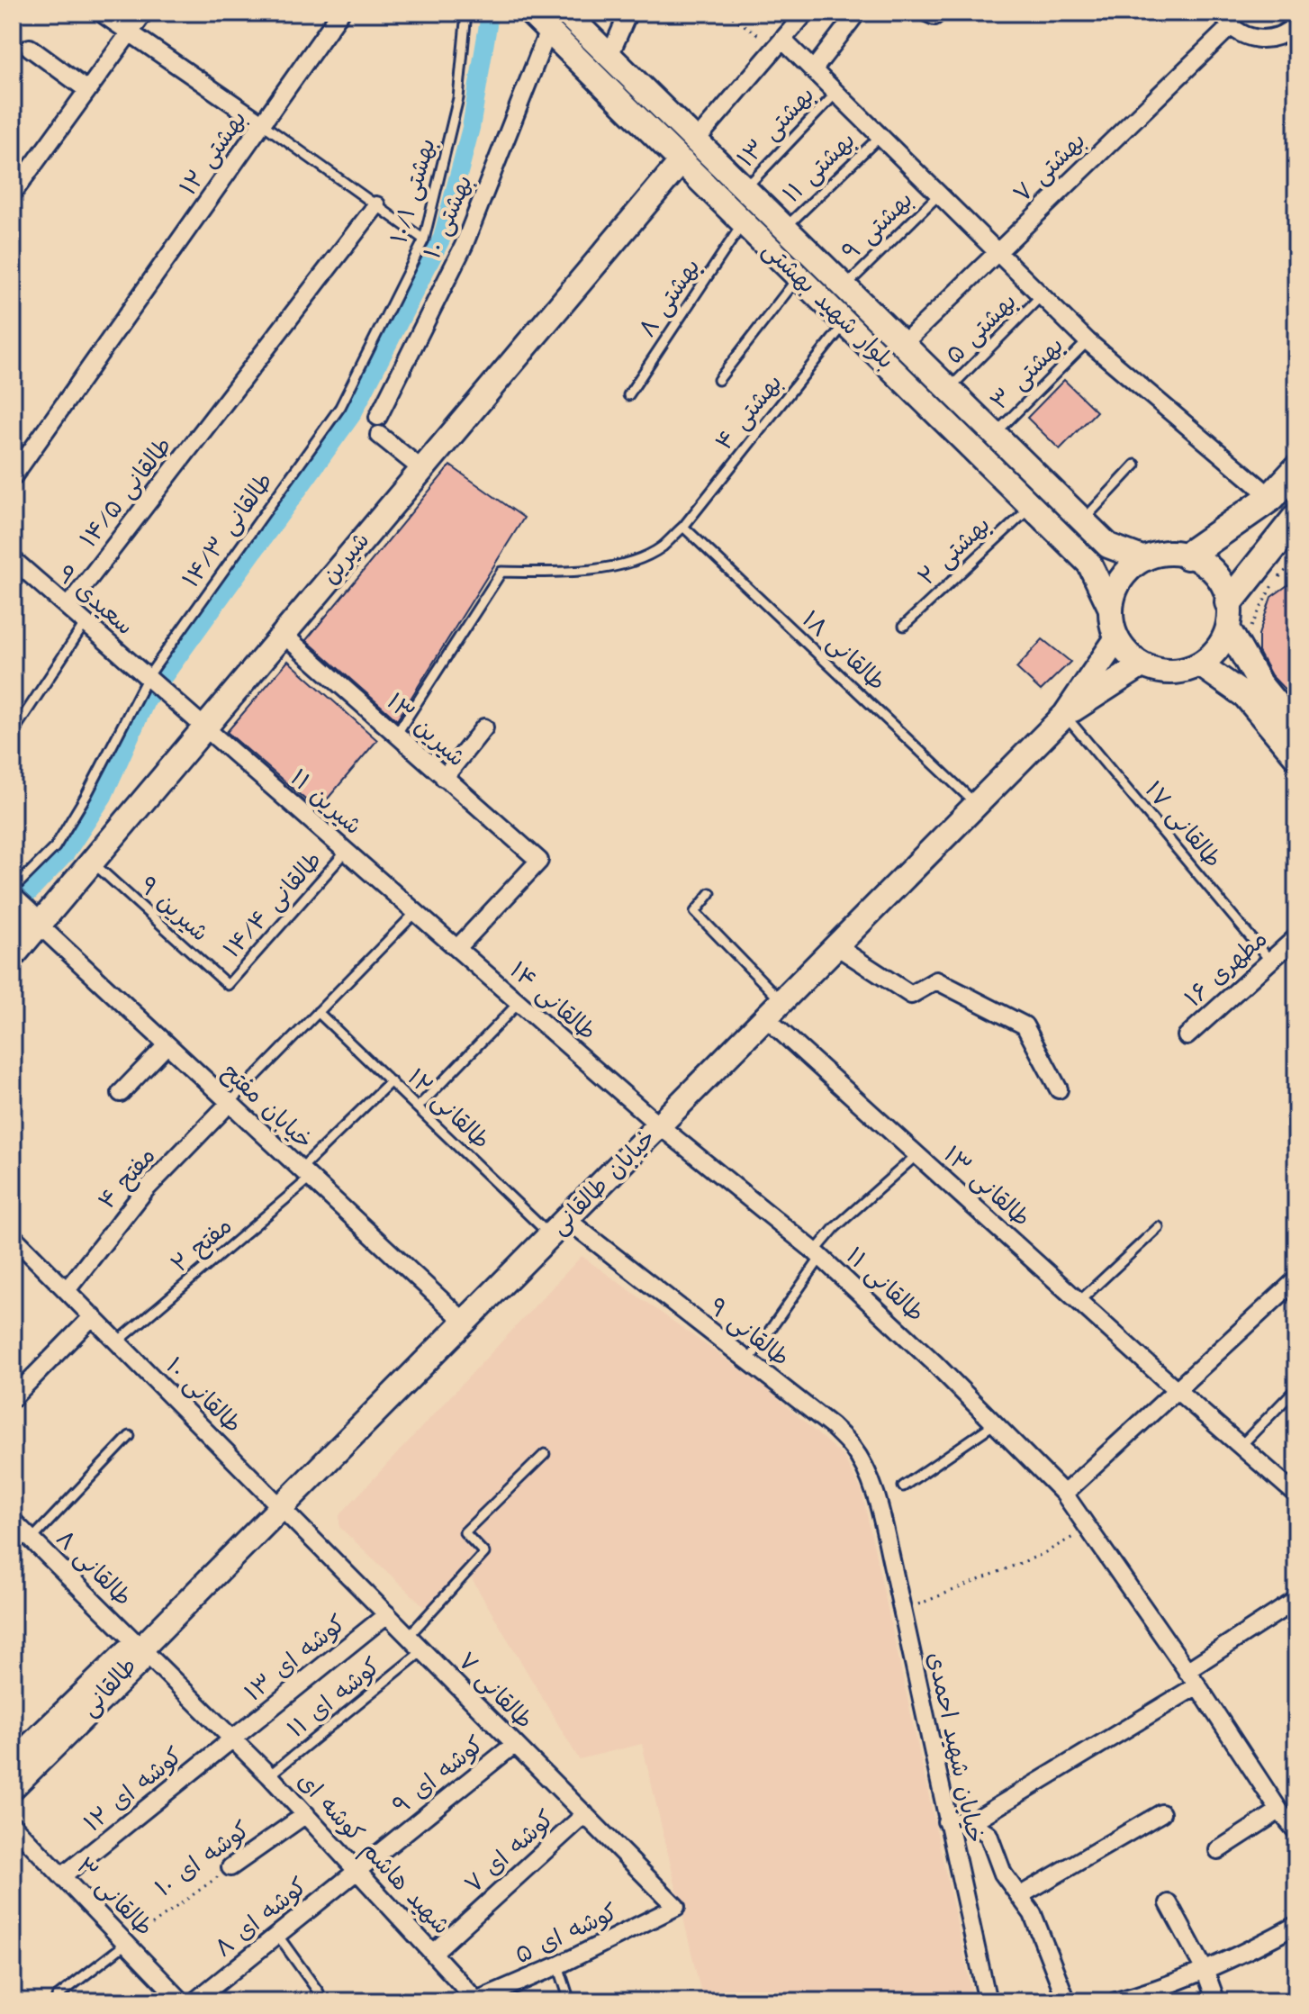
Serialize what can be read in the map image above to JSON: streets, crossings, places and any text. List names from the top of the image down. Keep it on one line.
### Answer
{"streets":{"main road":["بلوار شهید بهشتی","شیرین","خیابان طالقانی","طالقانی"],"street":["بهشتی ۱۲","بهشتی ۷","بهشتی ۱۰","طالقانی ۱۴/۵","سعیدی ۹","شیرین ۱۳","شیرین ۱۱","مطهری ۱۶","طالقانی ۱۴","خیابان مفتح","مفتح ۴","طالقانی ۱۳","طالقانی ۱۱","طالقانی ۹","طالقانی ۱۰","طالقانی ۸","کوشه ای ۱۳","طالقانی ۷","خیابان شهید احمدی","کوشه ای ۹","کوشه ای ۱۲","کوشه ای ۷","شهید هاشم کوشه ای","کوشه ای ۱۰","طالقانی ۳","کوشه ای ۸","کوشه ای ۵"],"lane":["بهشتی ۱۳","بهشتی ۱۱","بهشتی ۱۰/۱","بهشتی ۹","بهشتی ۸","بهشتی ۵","بهشتی ۳","بهشتی ۴","طالقانی ۱۴/۳","بهشتی ۲","طالقانی ۱۸","طالقانی ۱۷","طالقانی ۱۴/۴","شیرین ۹","طالقانی ۱۲","مفتح ۲","کوشه ای ۱۱"]},"crossings":[["بهشتی ۱۳","بلوار شهید بهشتی"],["بهشتی ۱۱","بلوار شهید بهشتی"],["بهشتی ۷","بلوار شهید بهشتی"],["بهشتی ۱۰/۱","طالقانی ۱۴/۳"],["بهشتی ۱۰","بلوار شهید بهشتی"],["بهشتی ۹","بلوار شهید بهشتی"],["بهشتی ۸","بلوار شهید بهشتی"],["بلوار شهید بهشتی","بهشتی ۵"],["بلوار شهید بهشتی","بهشتی ۳"],["بلوار شهید بهشتی","بهشتی ۴"],["بلوار شهید بهشتی","بهشتی ۲"],["بلوار شهید بهشتی","شیرین"],["بهشتی ۴","طالقانی ۱۸"],["بهشتی ۴","شیرین ۱۳"],["طالقانی ۱۴/۵","سعیدی ۹"],["طالقانی ۱۴/۳","سعیدی ۹"],["شیرین","شیرین ۱۳"],["شیرین","شیرین ۱۱"],["شیرین","شیرین ۹"],["شیرین","خیابان مفتح"],["سعیدی ۹","شیرین ۱۱"],["طالقانی ۱۸","خیابان طالقانی"],["شیرین ۱۳","طالقانی ۱۴"],["شیرین ۱۱","طالقانی ۱۴/۴"],["شیرین ۱۱","طالقانی ۱۴"],["طالقانی ۱۷","مطهری ۱۶"],["طالقانی ۱۷","خیابان طالقانی"],["طالقانی ۱۴/۴","شیرین ۹"],["طالقانی ۱۴","خیابان طالقانی"],["طالقانی ۱۴","طالقانی ۱۱"],["خیابان مفتح","مفتح ۴"],["خیابان مفتح","خیابان طالقانی"],["خیابان مفتح","مفتح ۲"],["طالقانی ۱۲","خیابان طالقانی"],["طالقانی ۱۲","مفتح ۲"],["طالقانی ۱۲","طالقانی ۹"],["مفتح ۴","طالقانی ۱۰"],["خیابان طالقانی","طالقانی ۱۳"],["خیابان طالقانی","طالقانی ۱۱"],["خیابان طالقانی","طالقانی ۹"],["خیابان طالقانی","طالقانی ۱۰"],["خیابان طالقانی","طالقانی ۸"],["خیابان طالقانی","طالقانی"],["خیابان طالقانی","طالقانی ۷"],["مفتح ۲","طالقانی ۱۰"],["طالقانی ۹","خیابان شهید احمدی"],["طالقانی ۱۰","طالقانی ۷"],["طالقانی ۸","کوشه ای ۱۳"],["طالقانی ۸","طالقانی"],["طالقانی ۸","کوشه ای ۱۲"],["طالقانی ۸","شهید هاشم کوشه ای"],["کوشه ای ۱۳","طالقانی ۷"],["کوشه ای ۱۳","کوشه ای ۱۲"],["کوشه ای ۱۳","شهید هاشم کوشه ای"],["طالقانی ۷","کوشه ای ۱۱"],["طالقانی ۷","کوشه ای ۹"],["طالقانی ۷","کوشه ای ۷"],["طالقانی ۷","کوشه ای ۵"],["کوشه ای ۱۱","شهید هاشم کوشه ای"],["کوشه ای ۹","شهید هاشم کوشه ای"],["کوشه ای ۹","کوشه ای ۸"],["کوشه ای ۱۲","شهید هاشم کوشه ای"],["کوشه ای ۱۲","طالقانی ۳"],["کوشه ای ۷","شهید هاشم کوشه ای"],["شهید هاشم کوشه ای","کوشه ای ۱۰"],["شهید هاشم کوشه ای","کوشه ای ۸"],["شهید هاشم کوشه ای","کوشه ای ۵"],["کوشه ای ۱۰","طالقانی ۳"]]}
